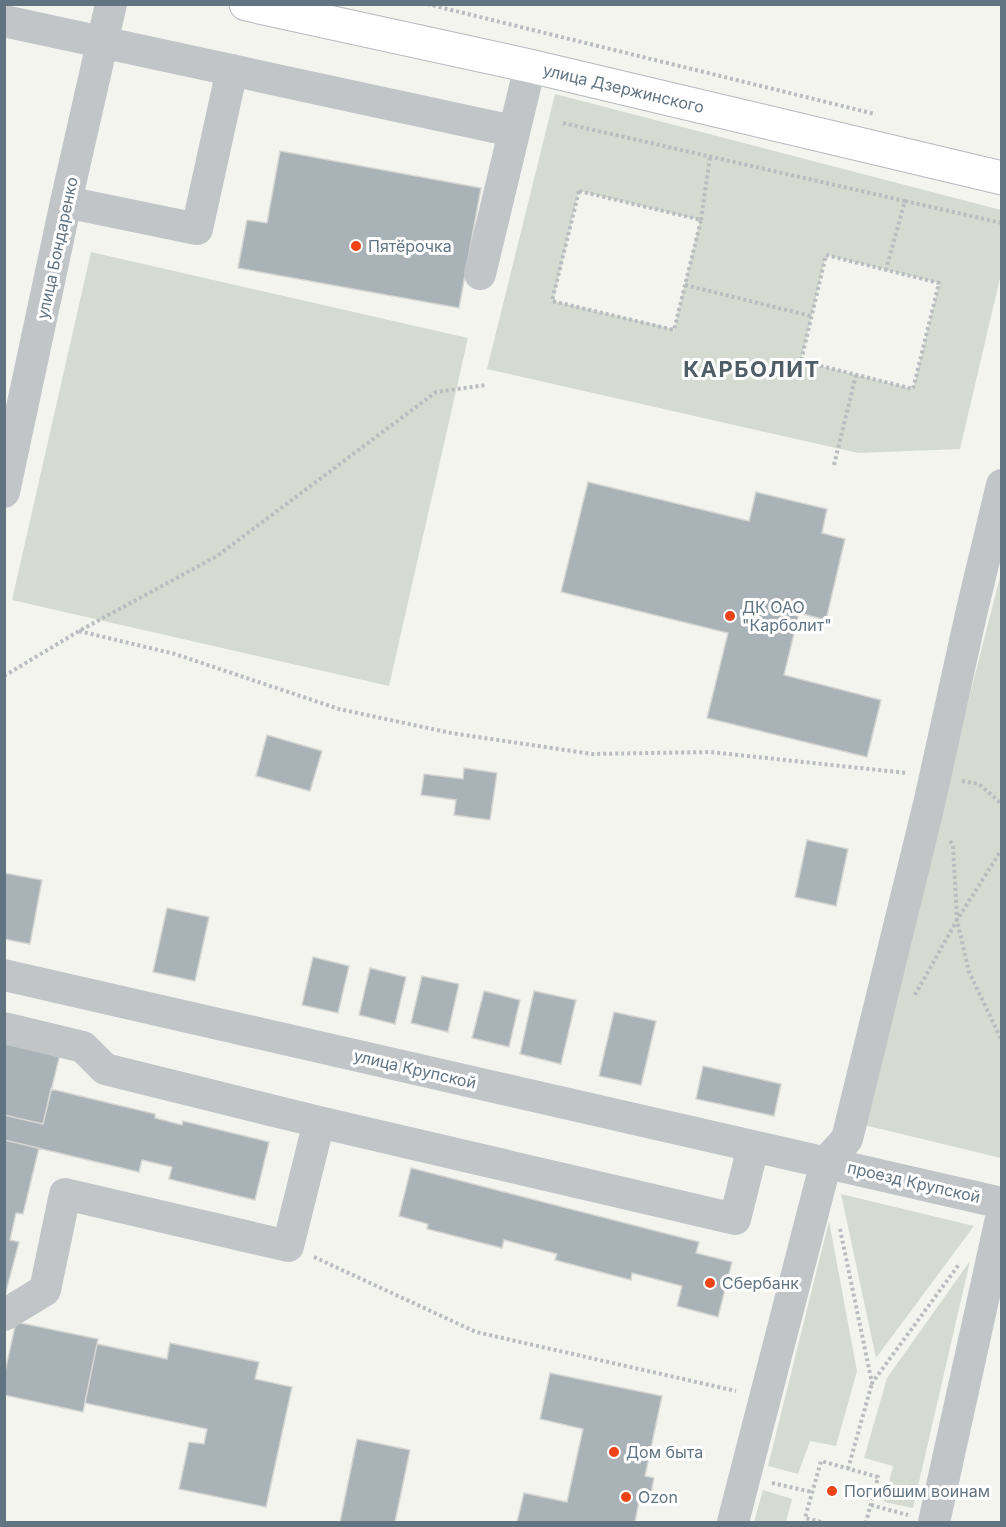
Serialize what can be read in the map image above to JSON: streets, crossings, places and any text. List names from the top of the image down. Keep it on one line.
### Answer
{"streets":{"main road":["улица Дзержинского"],"street":["улица Бондаренко","улица Крупской","проезд Крупской"]},"crossings":[["улица Крупской","проезд Крупской"]],"districts":["КАРБОЛИТ"],"places":["Пятёрочка","ДК ОАО \"Карболит\"","Сбербанк","Дом быта","Погибшим воинам","Ozon"]}
